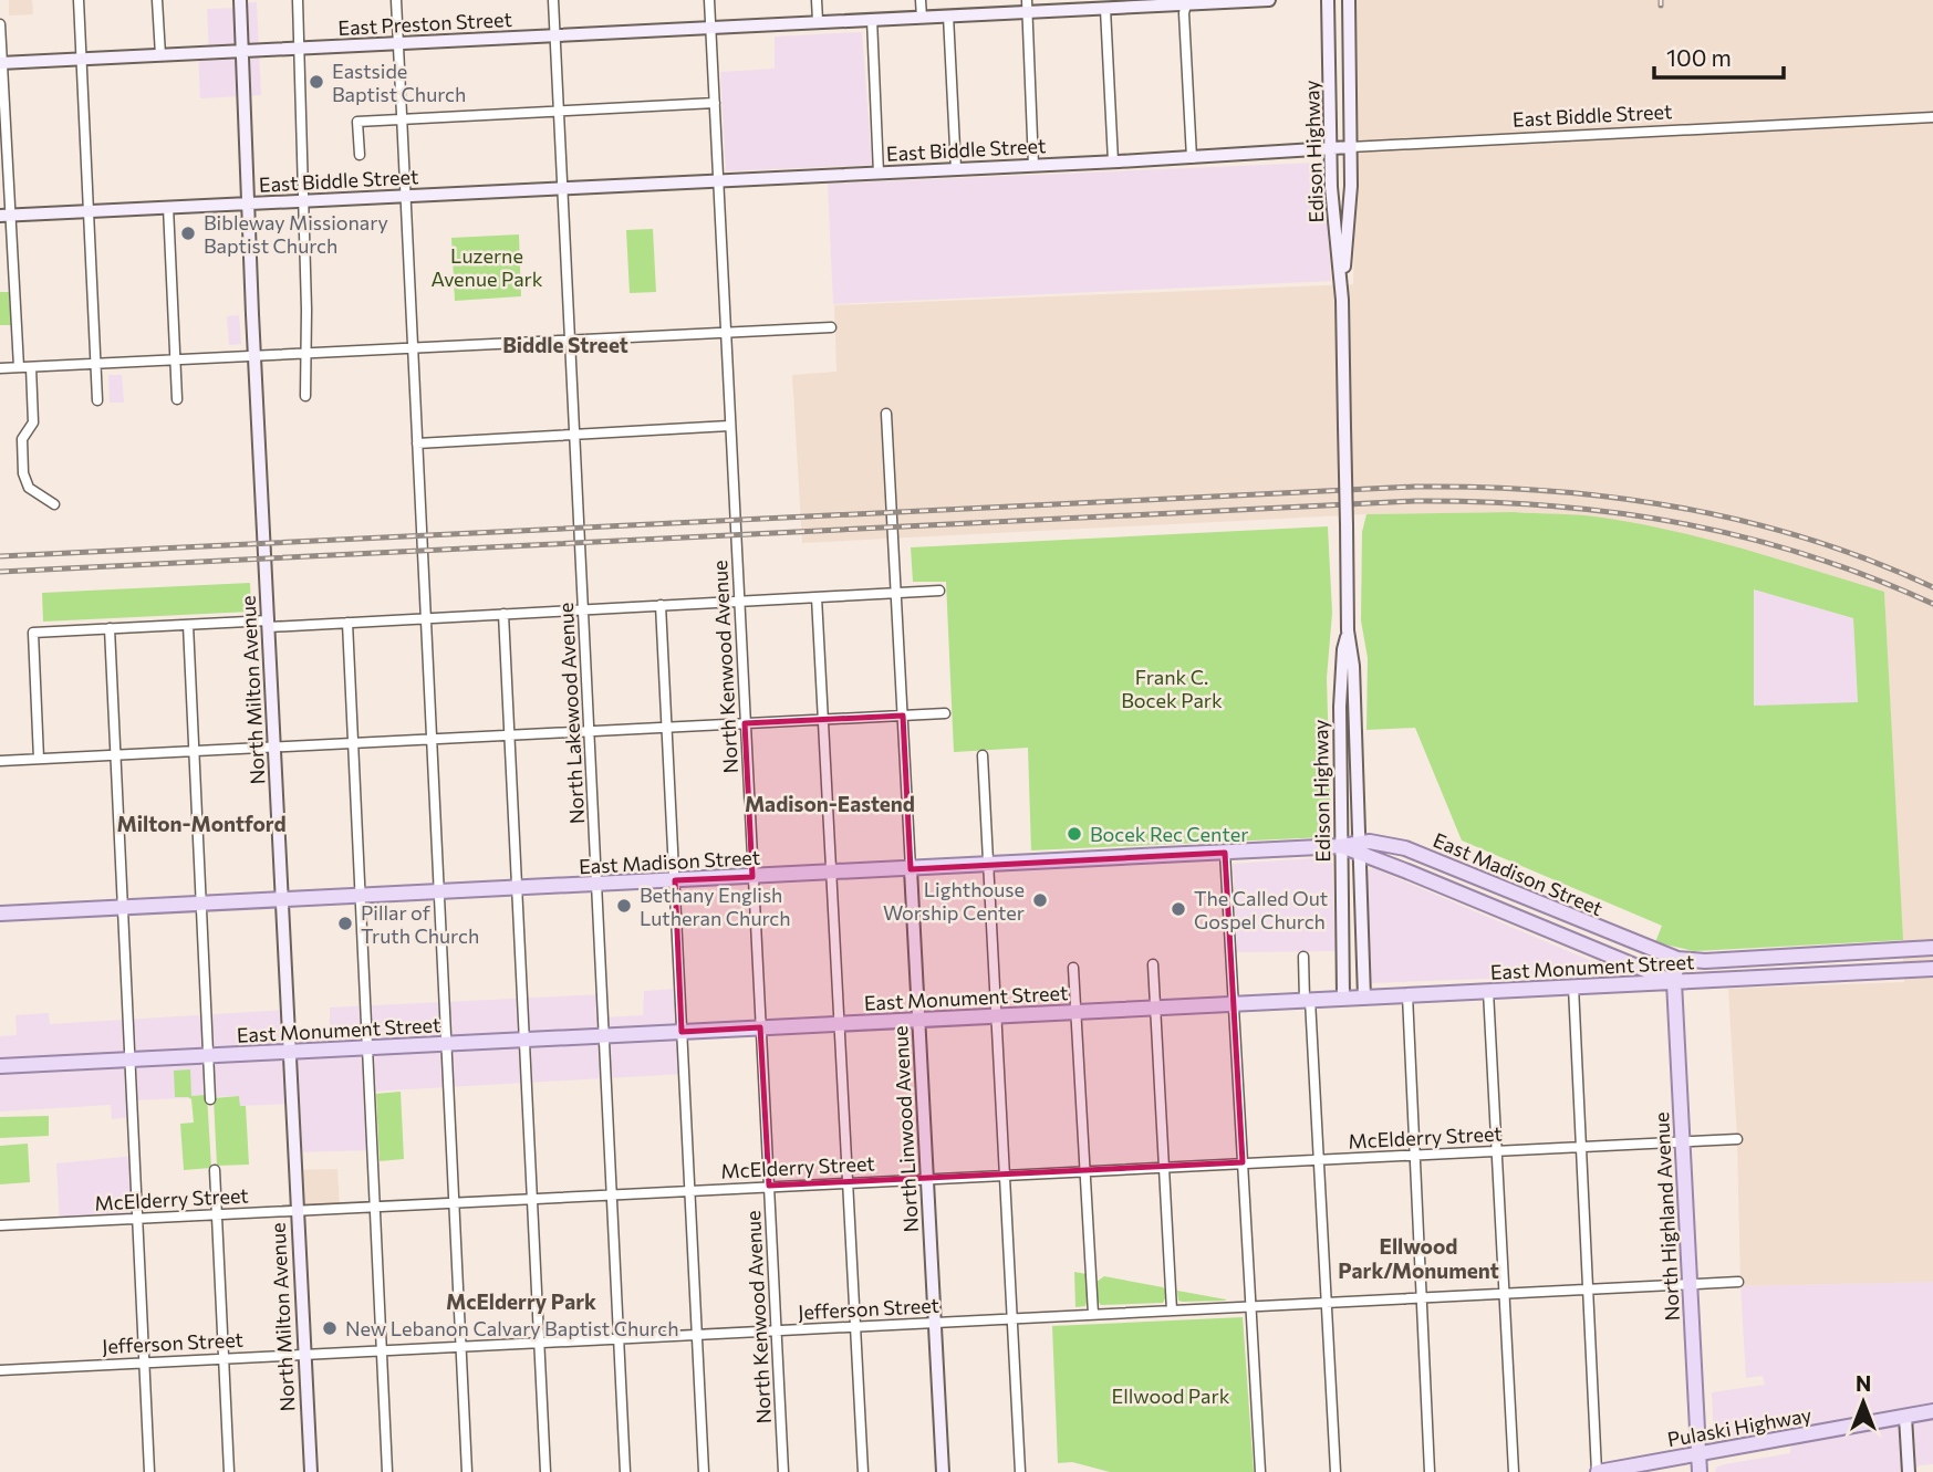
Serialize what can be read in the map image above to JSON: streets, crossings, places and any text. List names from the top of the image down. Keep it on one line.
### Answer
{"streets":{"main road":["East Madison Street","East Monument Street","North Highland Avenue","Pulaski Highway"],"street":["East Preston Street","East Biddle Street","Edison Highway","North Kenwood Avenue","North Milton Avenue","North Lakewood Avenue","North Linwood Avenue","McElderry Street","Jefferson Street"]},"crossings":[["East Preston Street","North Kenwood Avenue"],["East Preston Street","North Milton Avenue"],["East Preston Street","North Lakewood Avenue"],["East Biddle Street","Edison Highway"],["East Biddle Street","North Kenwood Avenue"],["East Biddle Street","North Milton Avenue"],["East Biddle Street","North Lakewood Avenue"],["Edison Highway","East Madison Street"],["Edison Highway","East Monument Street"],["North Kenwood Avenue","East Madison Street"],["North Kenwood Avenue","East Monument Street"],["North Kenwood Avenue","McElderry Street"],["North Kenwood Avenue","Jefferson Street"],["North Milton Avenue","East Madison Street"],["North Milton Avenue","East Monument Street"],["North Milton Avenue","McElderry Street"],["North Milton Avenue","Jefferson Street"],["North Lakewood Avenue","East Madison Street"],["North Lakewood Avenue","East Monument Street"],["North Lakewood Avenue","McElderry Street"],["North Lakewood Avenue","Jefferson Street"],["East Madison Street","East Monument Street"],["East Madison Street","North Linwood Avenue"],["East Madison Street","North Highland Avenue"],["East Monument Street","North Linwood Avenue"],["East Monument Street","North Highland Avenue"],["North Linwood Avenue","McElderry Street"],["North Linwood Avenue","Jefferson Street"],["McElderry Street","North Highland Avenue"],["North Highland Avenue","Jefferson Street"],["North Highland Avenue","Pulaski Highway"]],"districts":["Biddle Street","Madison-Eastend","Milton-Montford","Ellwood Park/Monument","McElderry Park"],"parks":["Luzerne Avenue Park","Frank C. Bocek Park","Ellwood Park"],"places":["Eastside Baptist Church","Bibleway Missionary Baptist Church","Bocek Rec Center","Lighthouse Worship Center","Bethany English Lutheran Church","The Called Out Gospel Church","Pillar of Truth Church","New Lebanon Calvary Baptist Church"],"scale_bar":"100 m","north":"top"}
